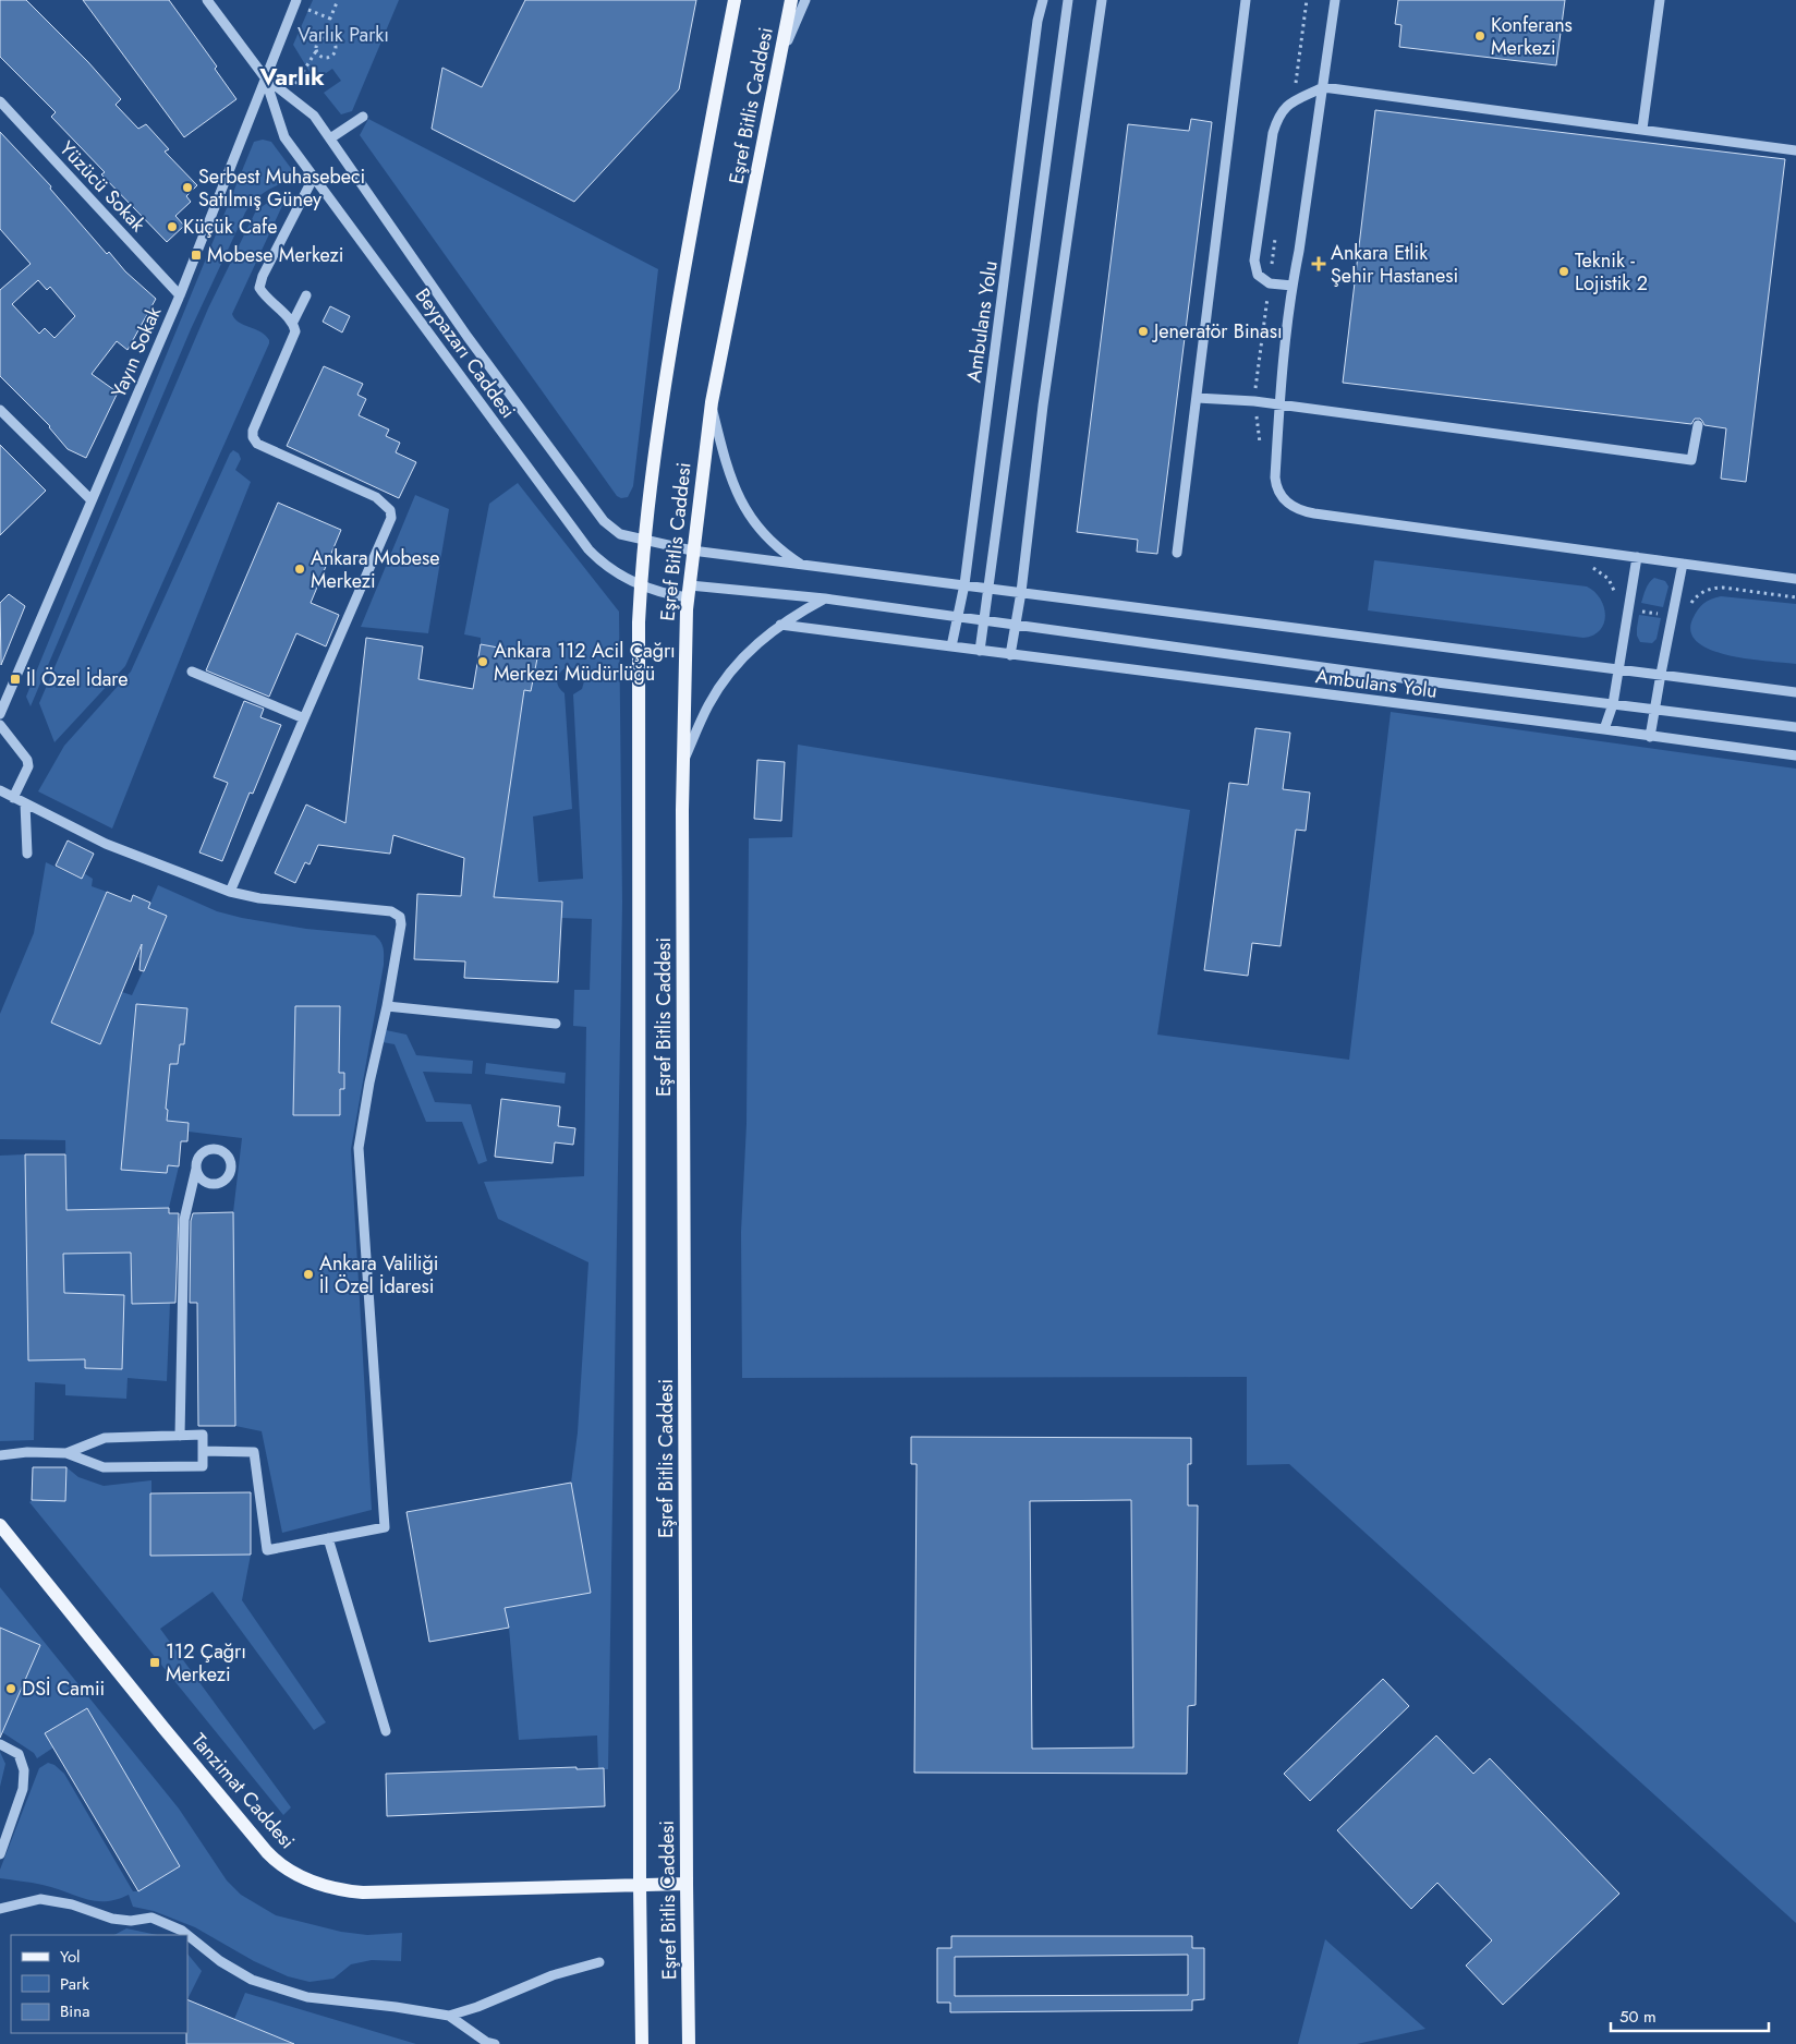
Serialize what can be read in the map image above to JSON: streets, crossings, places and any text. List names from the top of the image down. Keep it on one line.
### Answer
{"streets":{"main road":["Eşref Bitlis Caddesi","Tanzimat Caddesi"],"street":["Yüzücü Sokak","Ambulans Yolu","Yayın Sokak","Beypazarı Caddesi"]},"crossings":[["Eşref Bitlis Caddesi","Beypazarı Caddesi"],["Eşref Bitlis Caddesi","Tanzimat Caddesi"],["Yüzücü Sokak","Yayın Sokak"],["Ambulans Yolu","Beypazarı Caddesi"],["Yayın Sokak","Beypazarı Caddesi"]],"districts":["Varlık"],"parks":["Varlık Parkı"],"places":{"other":["Konferans Merkezi","Serbest Muhasebeci Satılmış Güney","Küçük Cafe","Teknik - Lojistik 2","Jeneratör Binası","Ankara Mobese Merkezi","Ankara 112 Acil Çağrı Merkezi Müdürlüğü","Ankara Valiliği İl Özel İdaresi","DSİ Camii"],"transit":["Mobese Merkezi","İl Özel İdare","112 Çağrı Merkezi"],"health":["Ankara Etlik Şehir Hastanesi"]},"legend":["Yol","Park","Bina"],"scale_bar":"50 m"}
